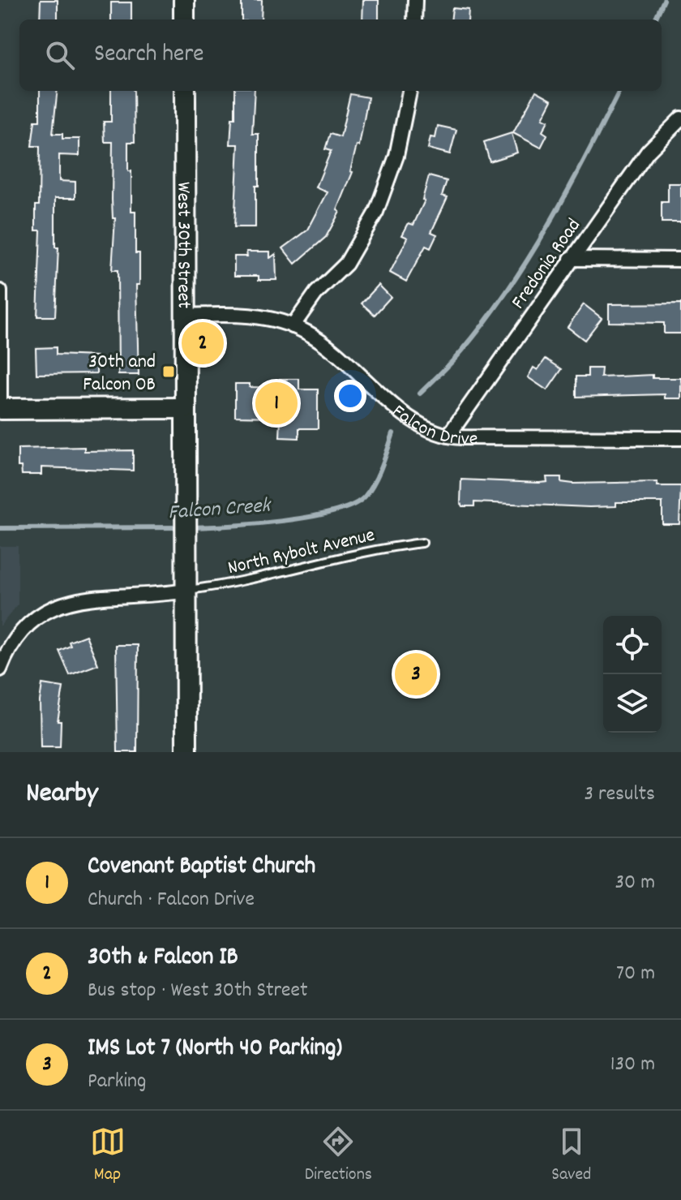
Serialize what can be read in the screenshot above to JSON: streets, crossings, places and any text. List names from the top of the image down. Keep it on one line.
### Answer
{"streets":{"main road":["West 30th Street"],"street":["Fredonia Road","Falcon Drive"],"lane":["North Rybolt Avenue"]},"crossings":[["West 30th Street","Falcon Drive"],["West 30th Street","North Rybolt Avenue"],["Fredonia Road","Falcon Drive"]],"water":["Falcon Creek"],"places":{"transit":["30th and Falcon OB"]},"page":{"search":"Search here","pins":["2","1","3"],"heading":["Nearby","3 results"],"list":[{"mark":"1","name":"Covenant Baptist Church","note":"Church · Falcon Drive","value":"30 m"},{"mark":"2","name":"30th & Falcon IB","note":"Bus stop · West 30th Street","value":"70 m"},{"mark":"3","name":"IMS Lot 7 (North 40 Parking)","note":"Parking","value":"130 m"}],"nav":["Map","Directions","Saved"]}}
